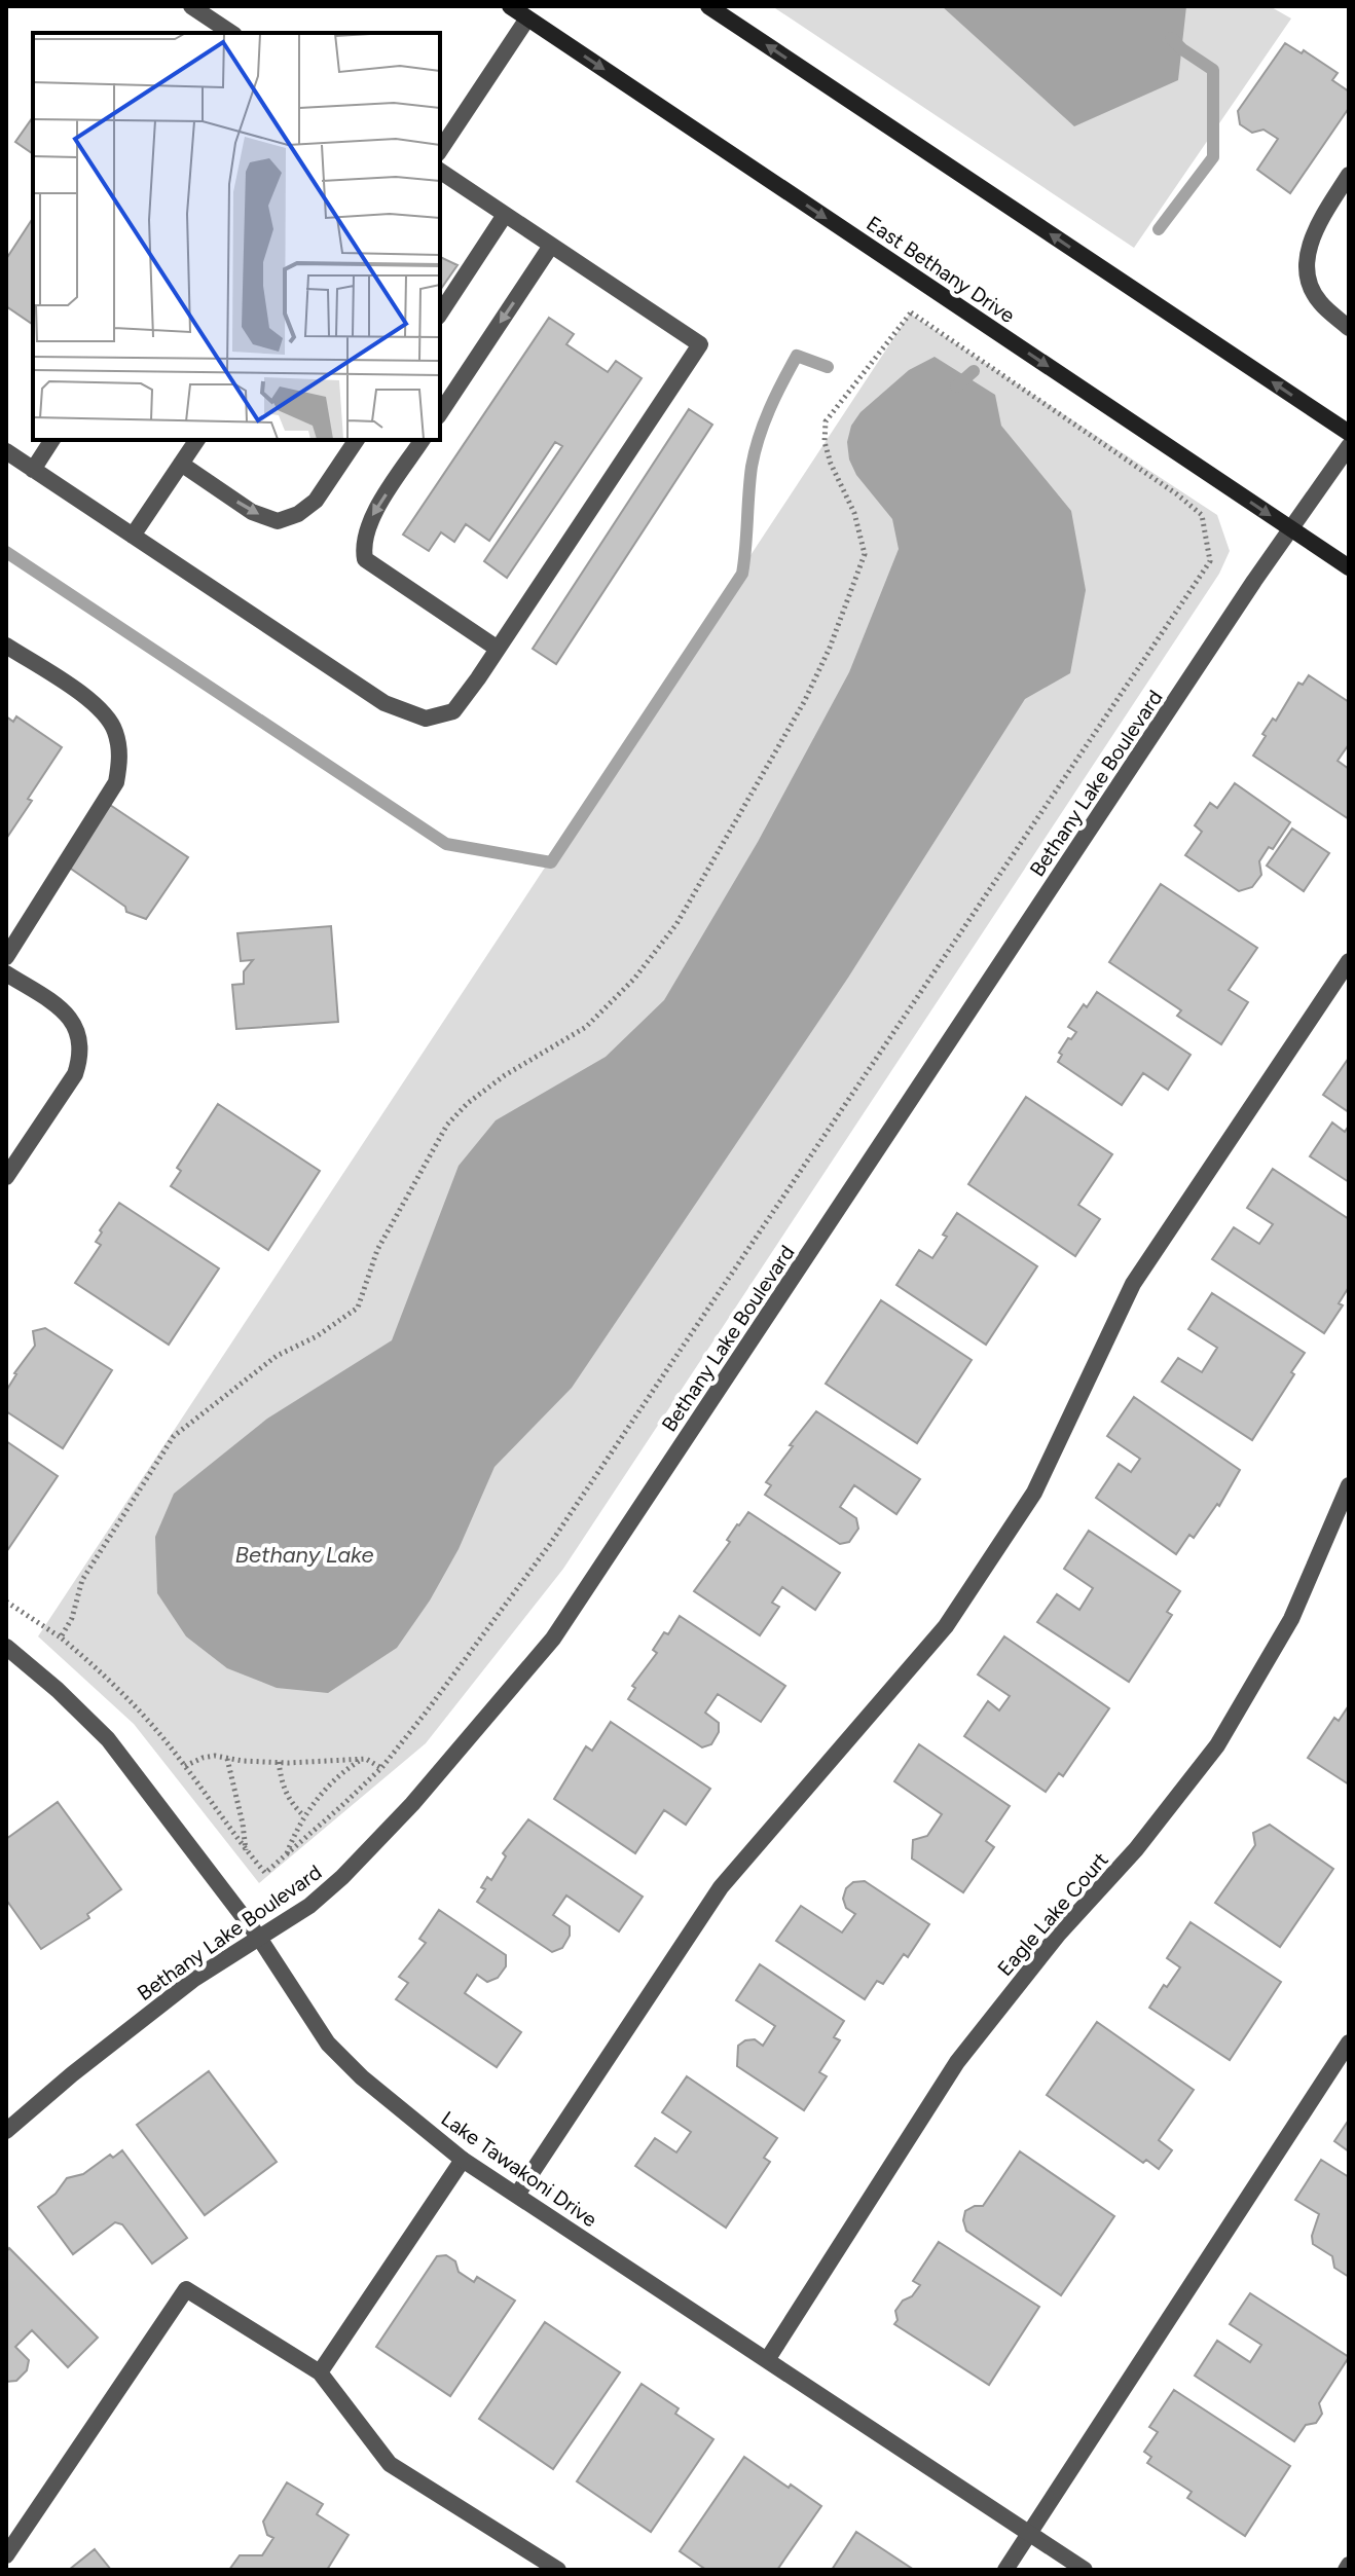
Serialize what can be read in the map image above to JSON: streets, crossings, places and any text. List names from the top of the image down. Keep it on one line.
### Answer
{"streets":{"main road":["East Bethany Drive"],"street":["Bethany Lake Boulevard","Eagle Lake Court","Lake Tawakoni Drive"]},"crossings":[["East Bethany Drive","Bethany Lake Boulevard"],["Bethany Lake Boulevard","Lake Tawakoni Drive"],["Eagle Lake Court","Lake Tawakoni Drive"]],"water":["Bethany Lake"]}
